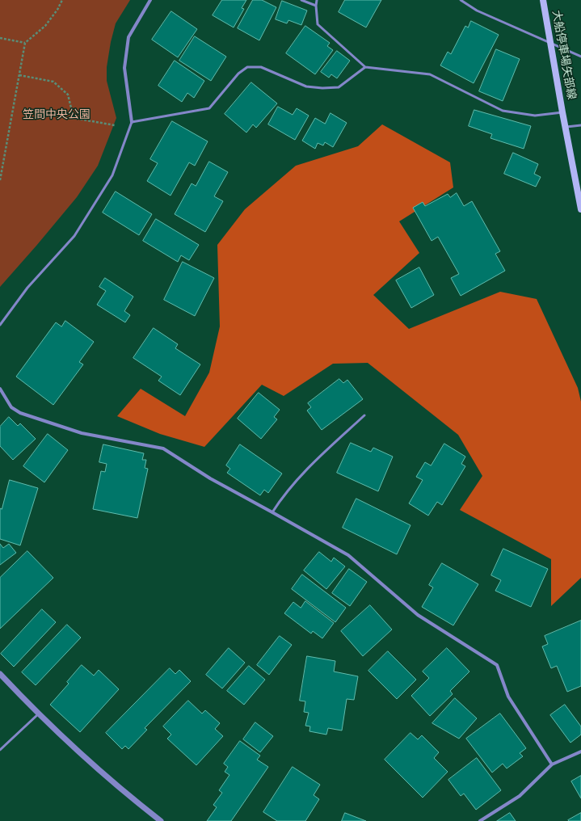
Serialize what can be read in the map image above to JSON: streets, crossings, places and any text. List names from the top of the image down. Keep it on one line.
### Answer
{"streets":{"main road":["大船停車場矢部線"]},"parks":["笠間中央公園"]}
